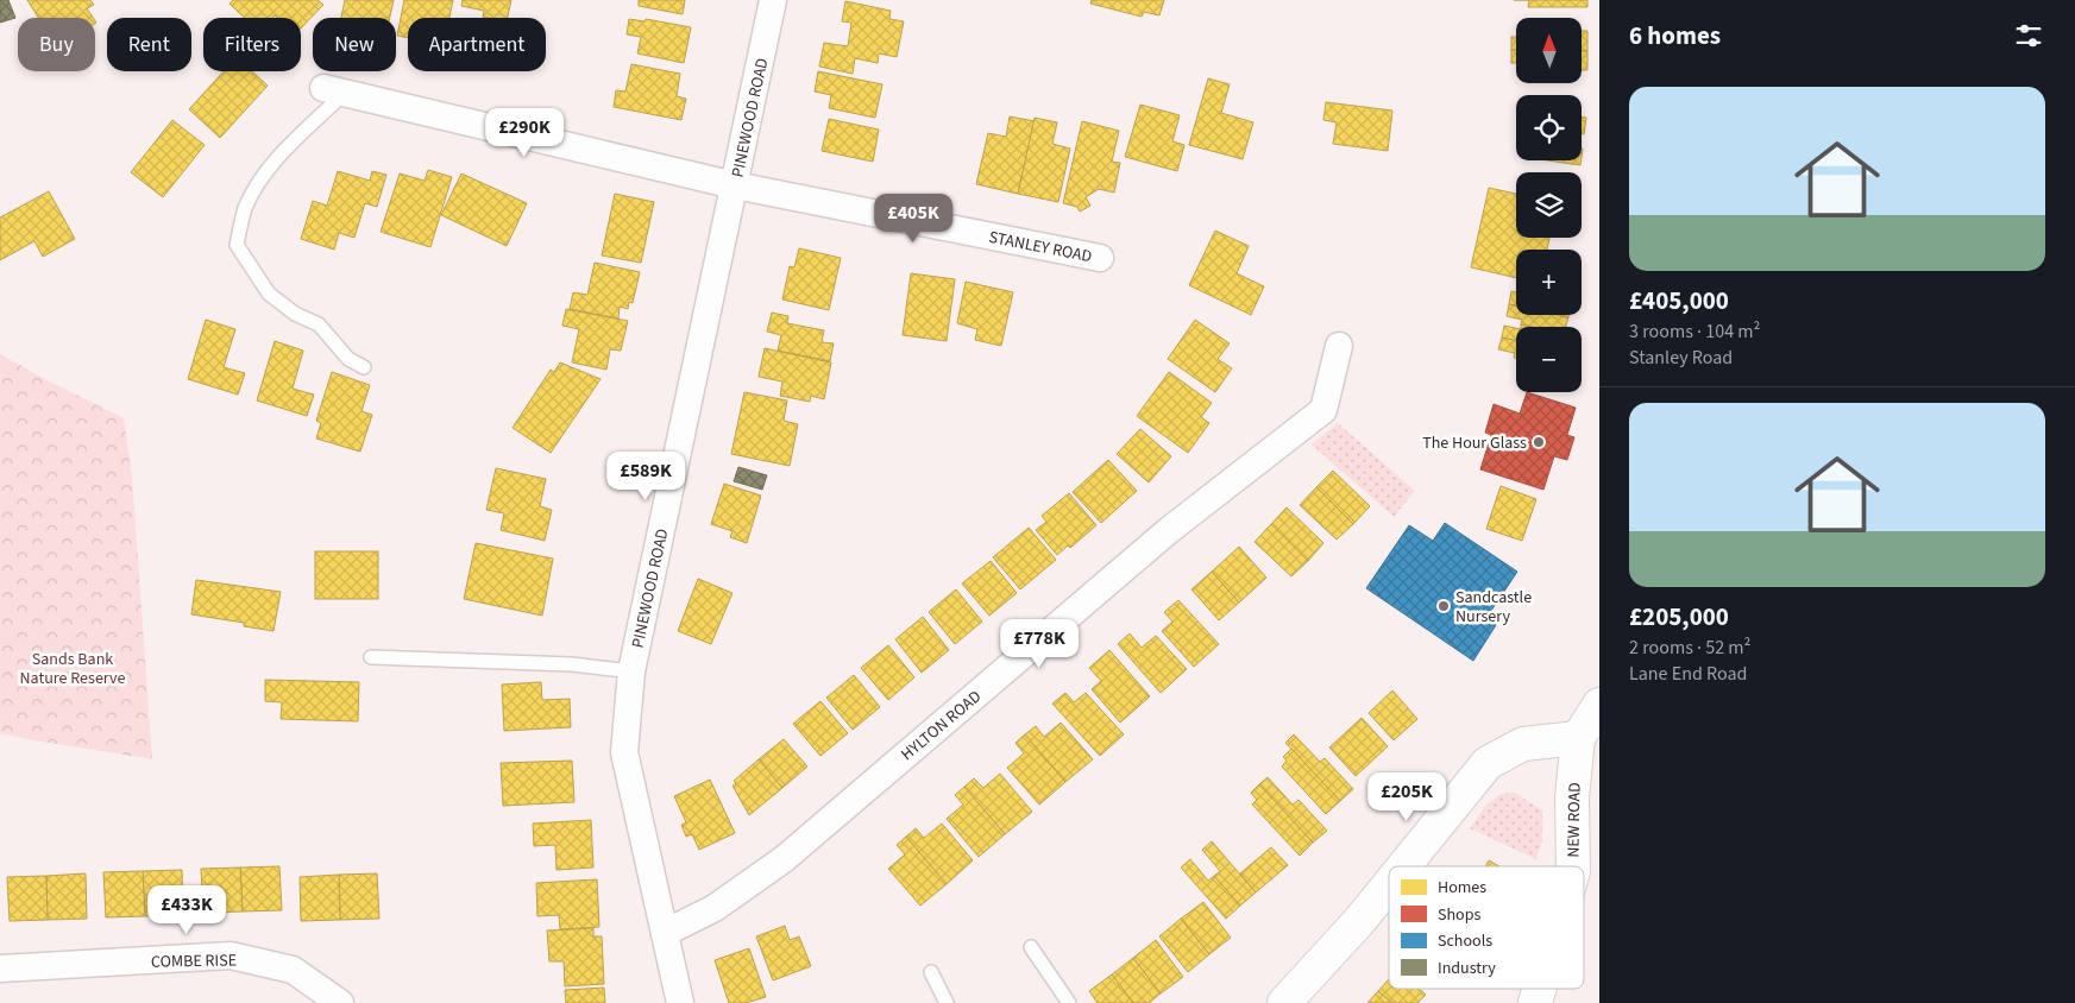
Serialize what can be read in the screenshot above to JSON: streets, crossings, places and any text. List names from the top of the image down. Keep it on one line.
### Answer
{"streets":{"main road":["NEW ROAD"],"street":["PINEWOOD ROAD","STANLEY ROAD","HYLTON ROAD","COMBE RISE"]},"crossings":[["PINEWOOD ROAD","STANLEY ROAD"],["PINEWOOD ROAD","HYLTON ROAD"]],"parks":["Sands Bank Nature Reserve"],"places":["The Hour Glass","Sandcastle Nursery"],"legend":["Homes","Shops","Schools","Industry"],"north":"top","page":{"heading":"6 homes","map_buttons":["+","−"],"chip":["Buy","Rent","Filters","New","Apartment"],"list":[{"name":"£405,000","note":"3 rooms · 104 m² · Stanley Road"},{"name":"£205,000","note":"2 rooms · 52 m² · Lane End Road"}],"price":["£290K","£405K","£589K","£778K","£205K","£433K"]}}
